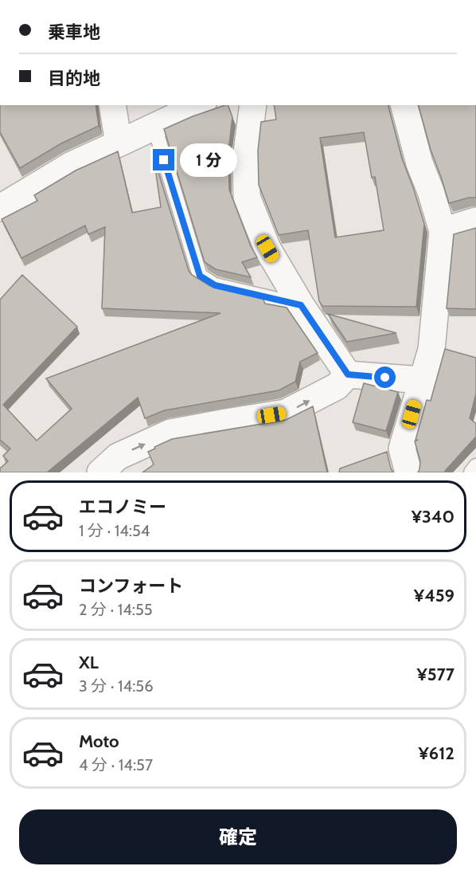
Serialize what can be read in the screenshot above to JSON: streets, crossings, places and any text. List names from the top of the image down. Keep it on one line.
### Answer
{"page":{"banner":["乗車地","目的地"],"bubble":"1 分","list":[{"name":"エコノミー","note":"1 分 · 14:54","value":"¥340"},{"name":"コンフォート","note":"2 分 · 14:55","value":"¥459"},{"name":"XL","note":"3 分 · 14:56","value":"¥577"},{"name":"Moto","note":"4 分 · 14:57","value":"¥612"}],"buttons":"確定"}}
